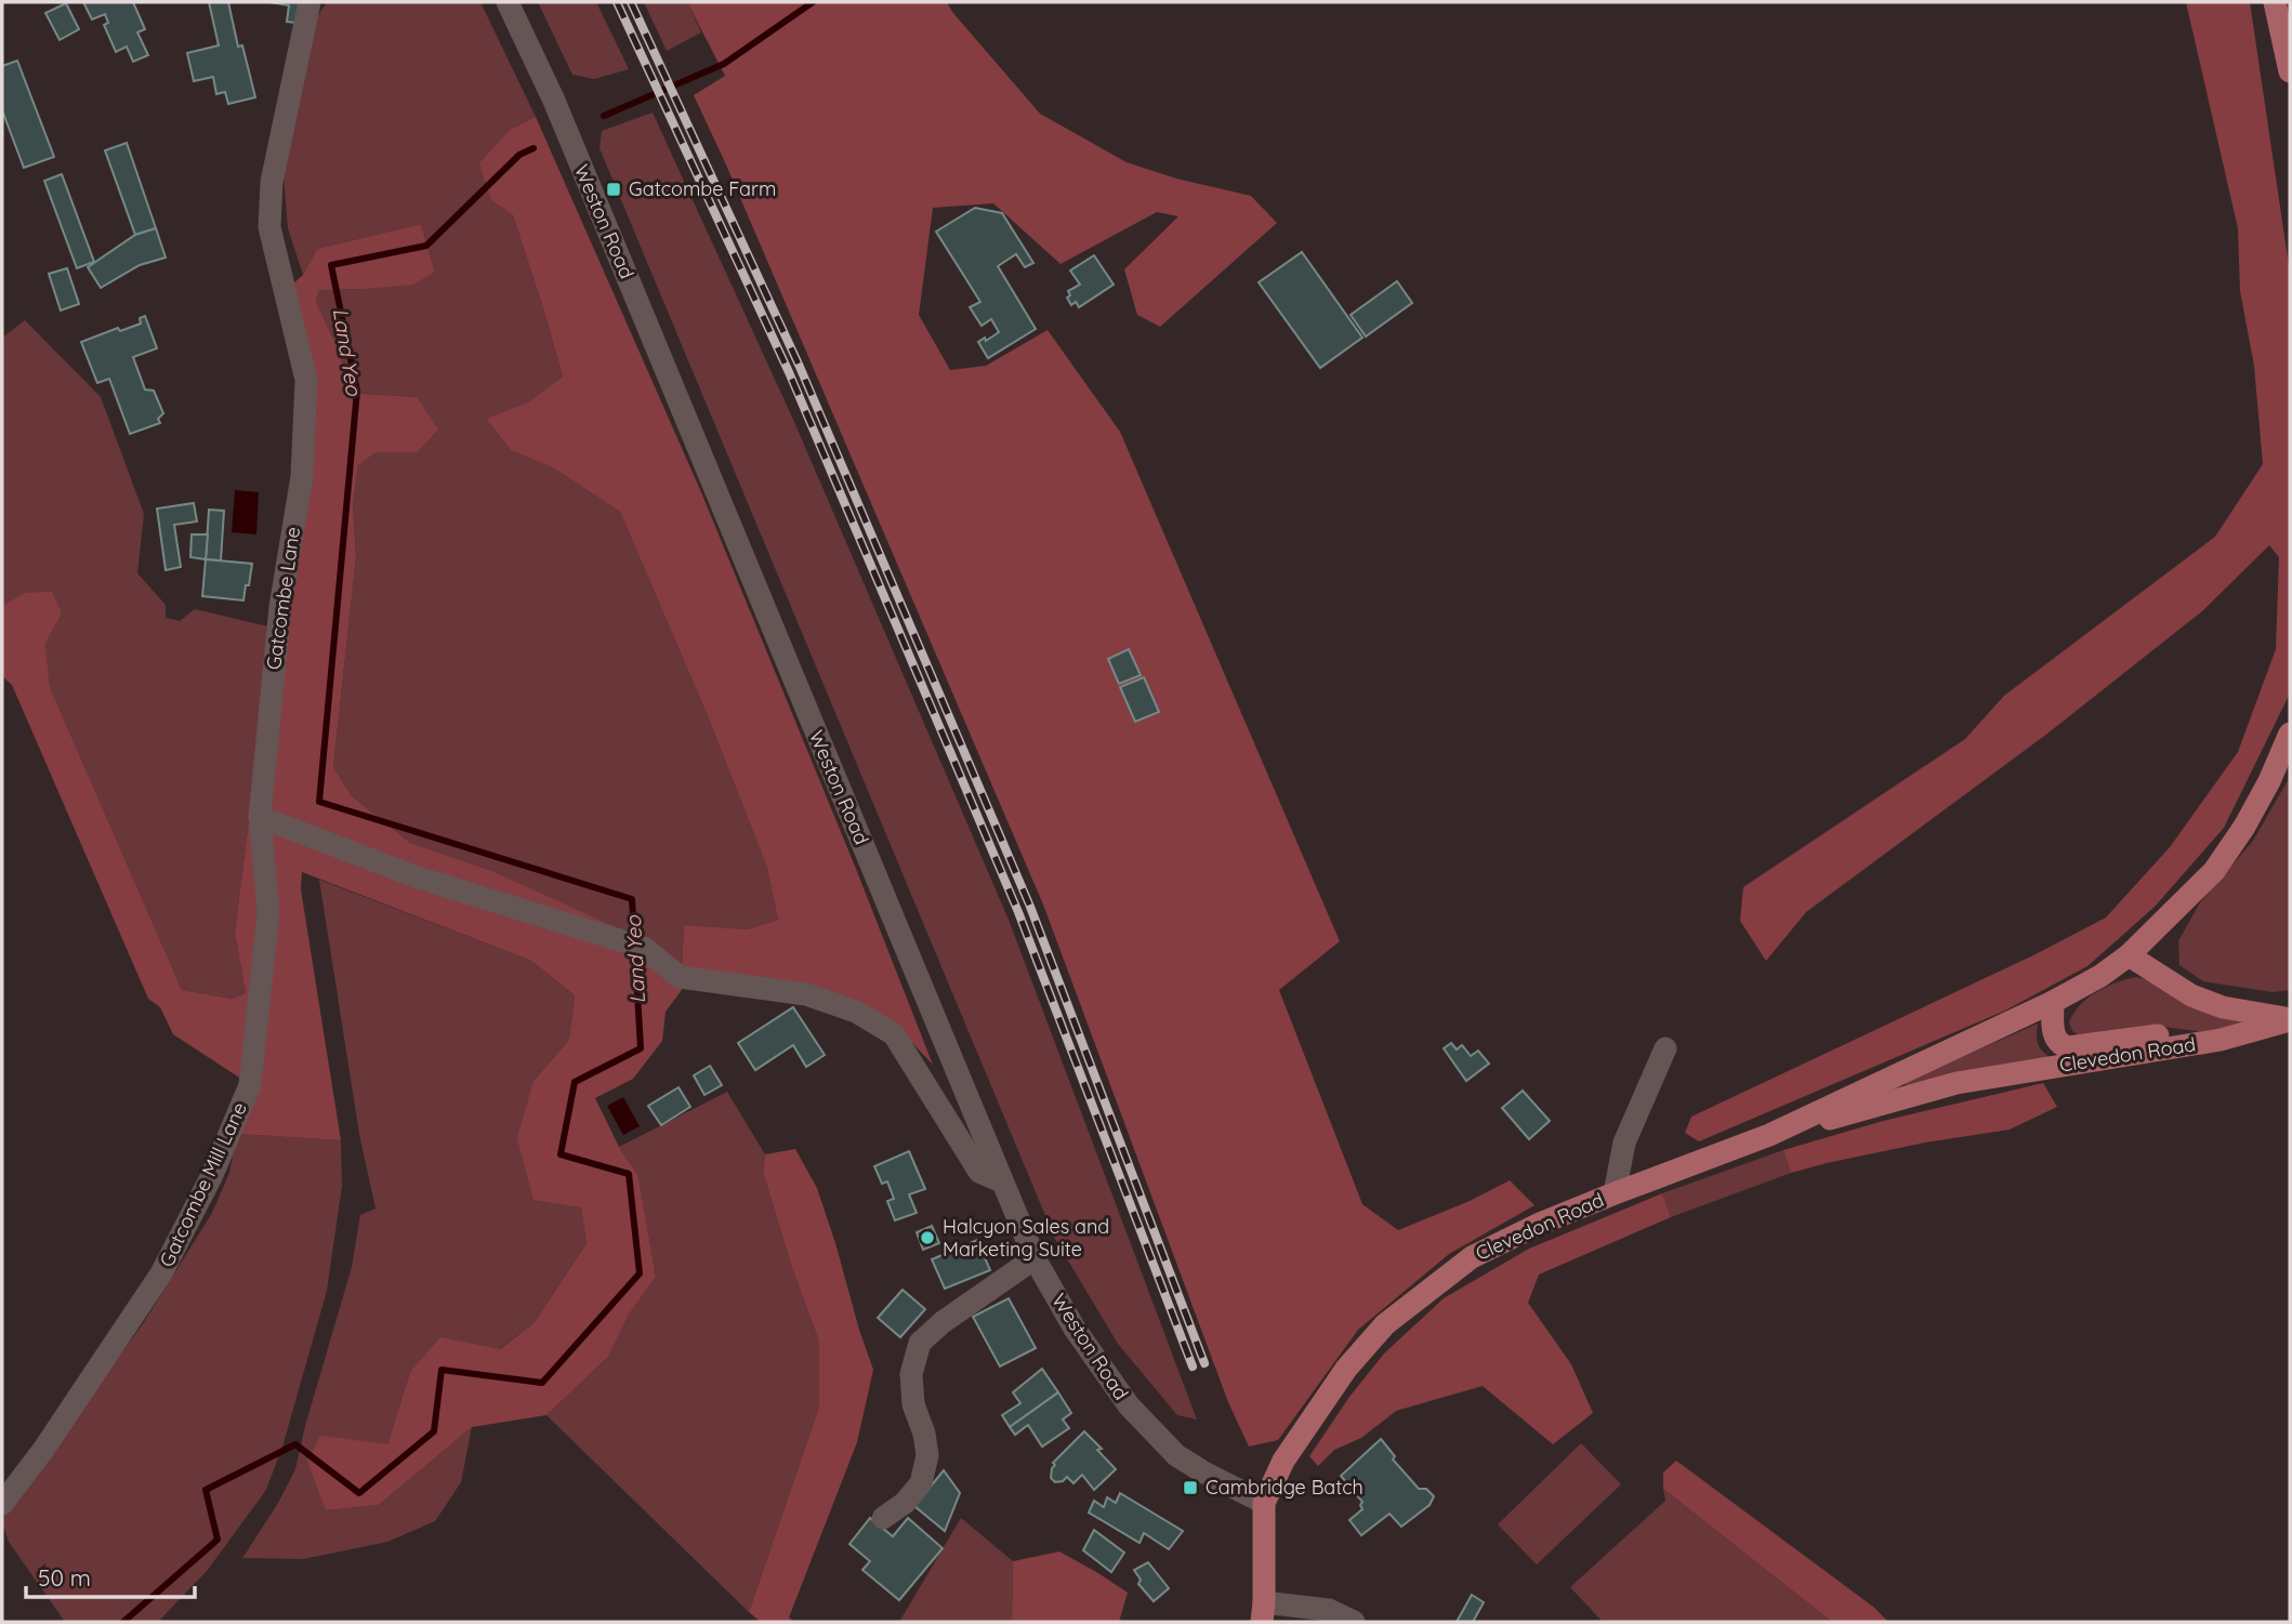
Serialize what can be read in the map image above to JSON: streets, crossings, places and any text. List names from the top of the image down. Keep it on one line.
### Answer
{"streets":{"main road":["Clevedon Road"],"street":["Weston Road","Gatcombe Lane","Gatcombe Mill Lane"]},"crossings":[["Weston Road","Clevedon Road"],["Gatcombe Lane","Gatcombe Mill Lane"]],"water":["Land Yeo"],"places":{"transit":["Gatcombe Farm","Cambridge Batch"],"other":["Halcyon Sales and Marketing Suite"]},"scale_bar":"50 m"}
